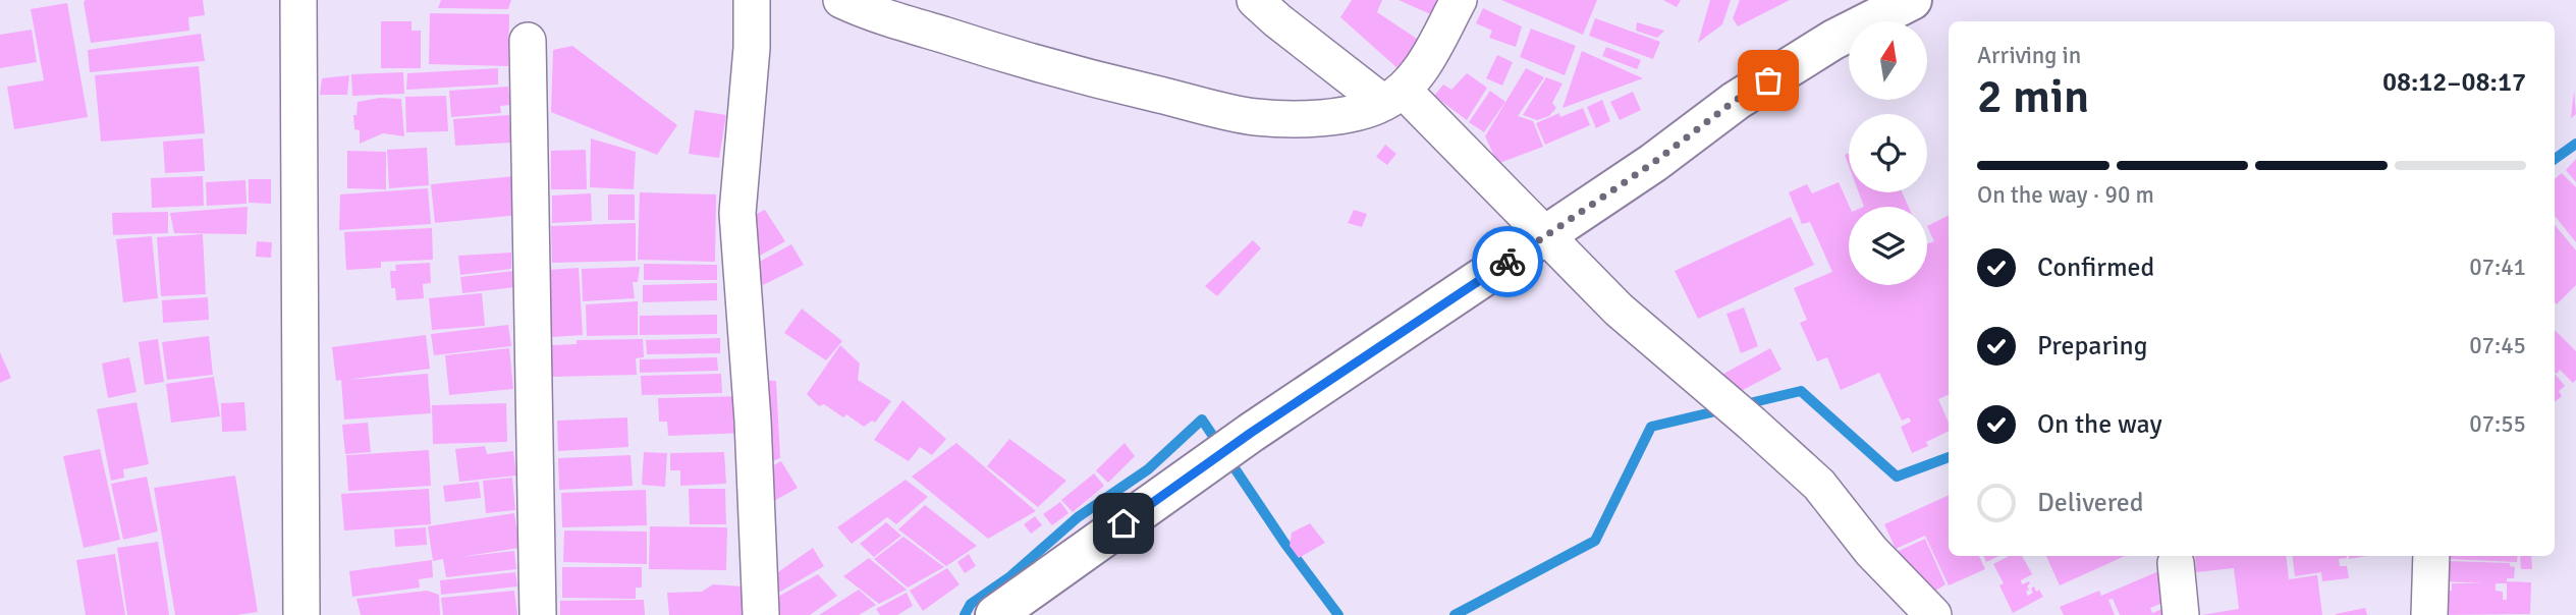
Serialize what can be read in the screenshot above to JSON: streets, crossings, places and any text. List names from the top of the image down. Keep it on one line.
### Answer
{"north":"top","page":{"heading":["2 min","Arriving in","08:12–08:17"],"bar":"On the way · 90 m","list":[["Confirmed","07:41"],["Preparing","07:45"],["On the way","07:55"],"Delivered"]}}
